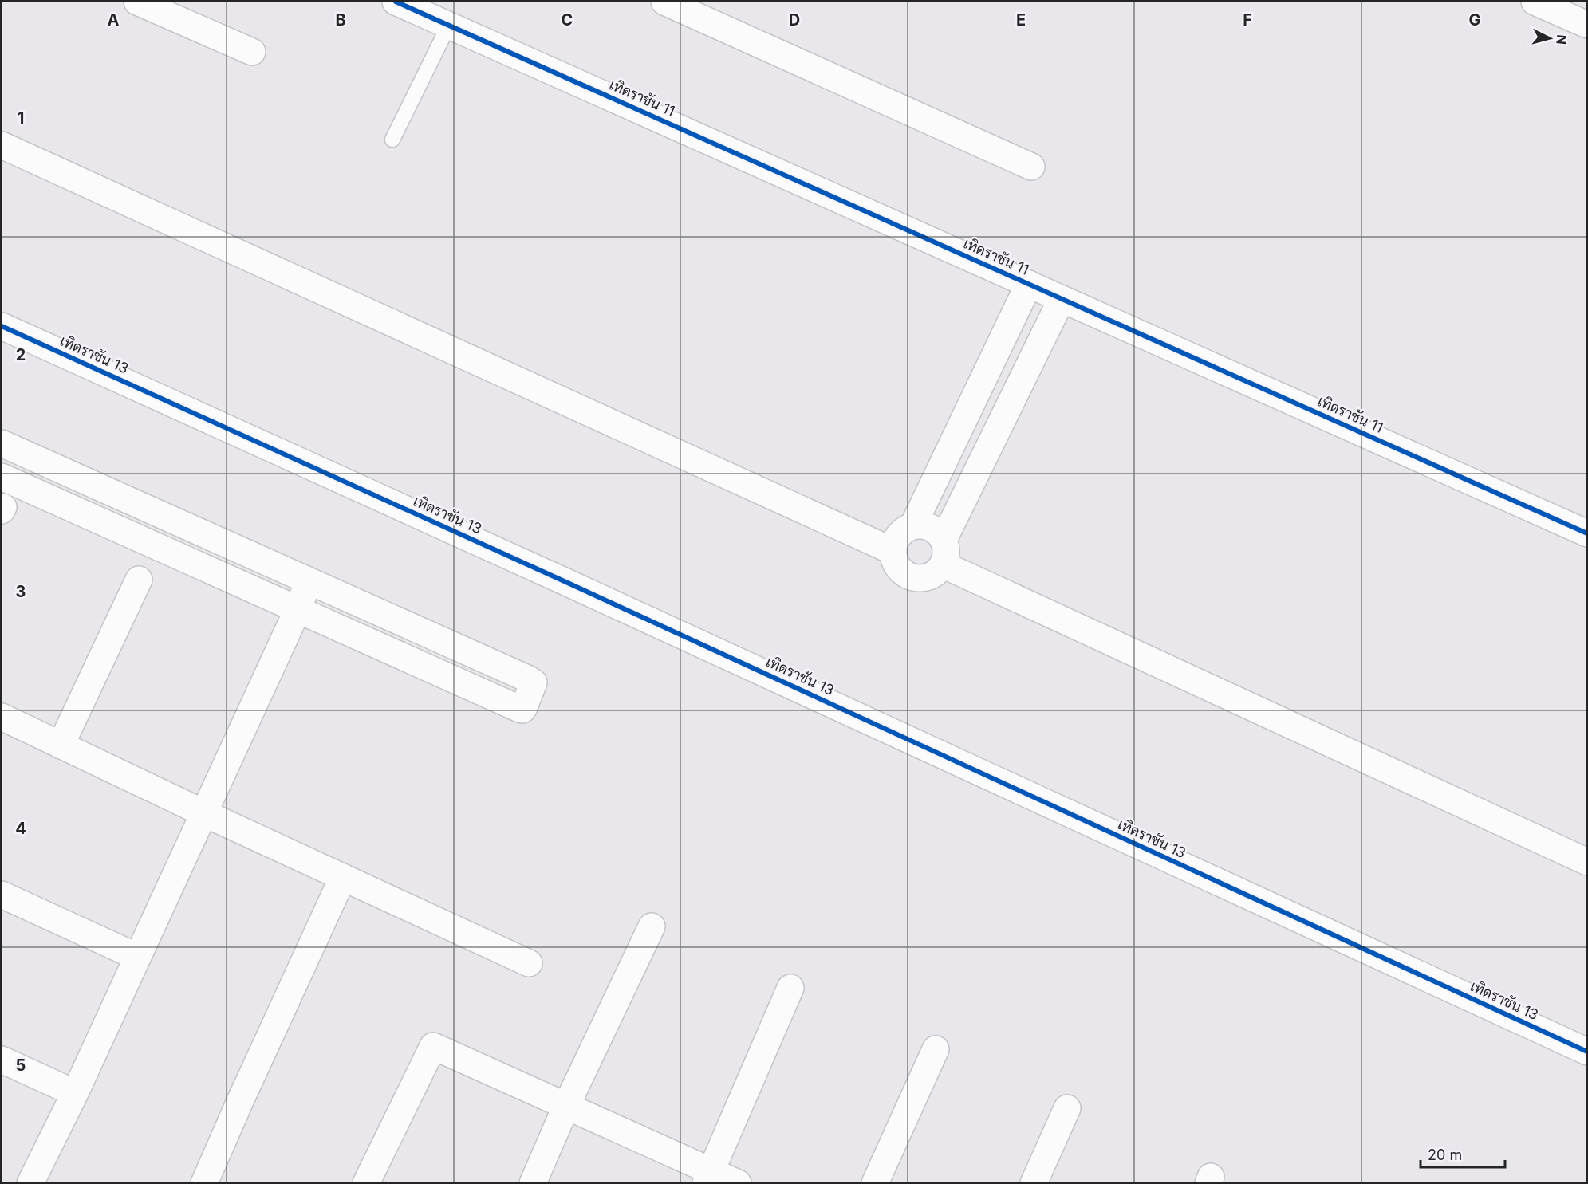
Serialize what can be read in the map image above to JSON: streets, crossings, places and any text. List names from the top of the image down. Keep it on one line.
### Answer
{"streets":{"street":["เทิดราชัน 11","เทิดราชัน 13"]},"scale_bar":"20 m","north":"right","grid":{"columns":["A","B","C","D","E","F","G"],"rows":["1","2","3","4","5"]}}
